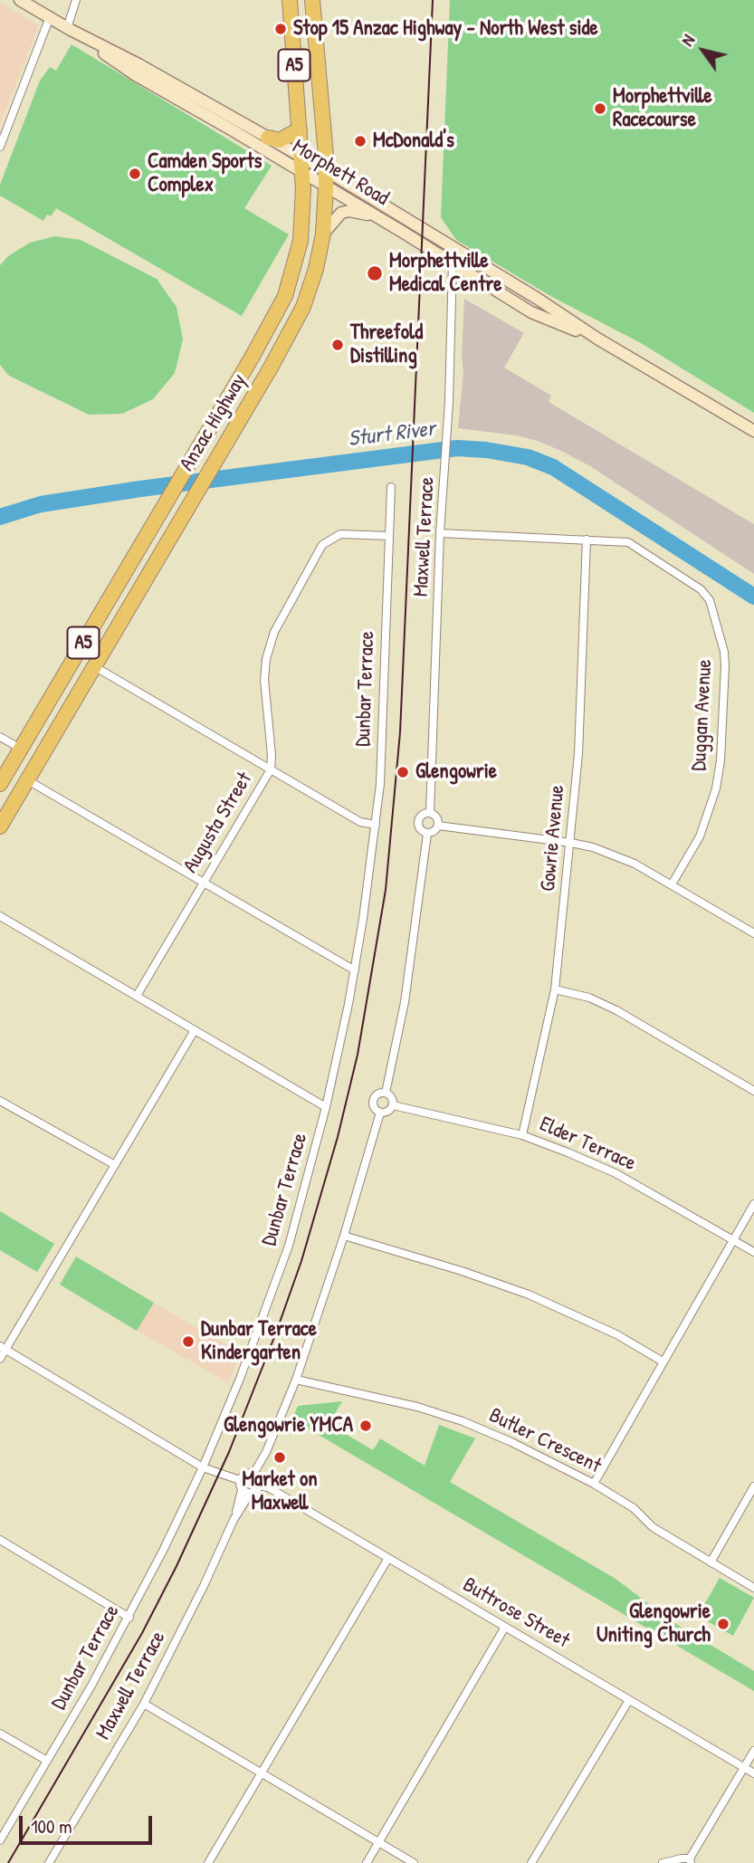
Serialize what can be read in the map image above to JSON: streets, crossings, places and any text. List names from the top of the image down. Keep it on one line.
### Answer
{"streets":{"highway":["A5","Anzac Highway"],"main road":["Morphett Road"],"street":["Maxwell Terrace","Dunbar Terrace","Duggan Avenue","Augusta Street","Gowrie Avenue","Elder Terrace","Butler Crescent","Buttrose Street"]},"crossings":[["Morphett Road","Anzac Highway"],["Morphett Road","Maxwell Terrace"],["Maxwell Terrace","Duggan Avenue"],["Maxwell Terrace","Buttrose Street"],["Dunbar Terrace","Augusta Street"],["Duggan Avenue","Gowrie Avenue"],["Gowrie Avenue","Elder Terrace"]],"water":["Sturt River"],"places":["Stop 15 Anzac Highway - North West side","Morphettville Racecourse","McDonald's","Camden Sports Complex","Morphettville Medical Centre","Threefold Distilling","Glengowrie","Dunbar Terrace Kindergarten","Glengowrie YMCA","Market on Maxwell","Glengowrie Uniting Church"],"scale_bar":"100 m","north":"top left"}
